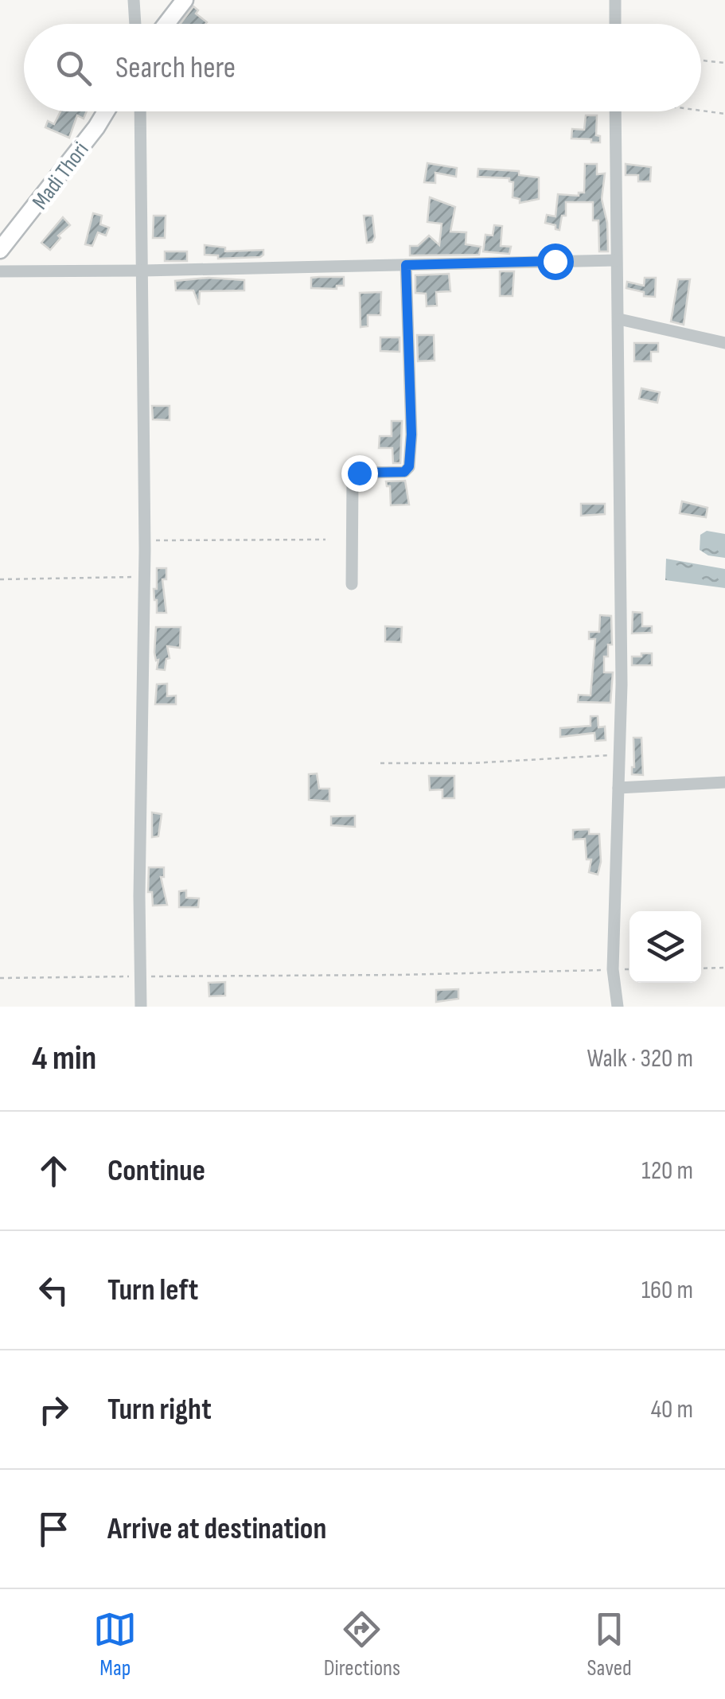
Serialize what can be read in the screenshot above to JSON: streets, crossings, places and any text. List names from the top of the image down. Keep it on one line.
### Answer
{"streets":{"main road":["Madi Thori"]},"page":{"search":"Search here","heading":["4 min","Walk · 320 m"],"list":[["Continue","120 m"],["Turn left","160 m"],["Turn right","40 m"],"Arrive at destination"],"nav":["Map","Directions","Saved"]}}
